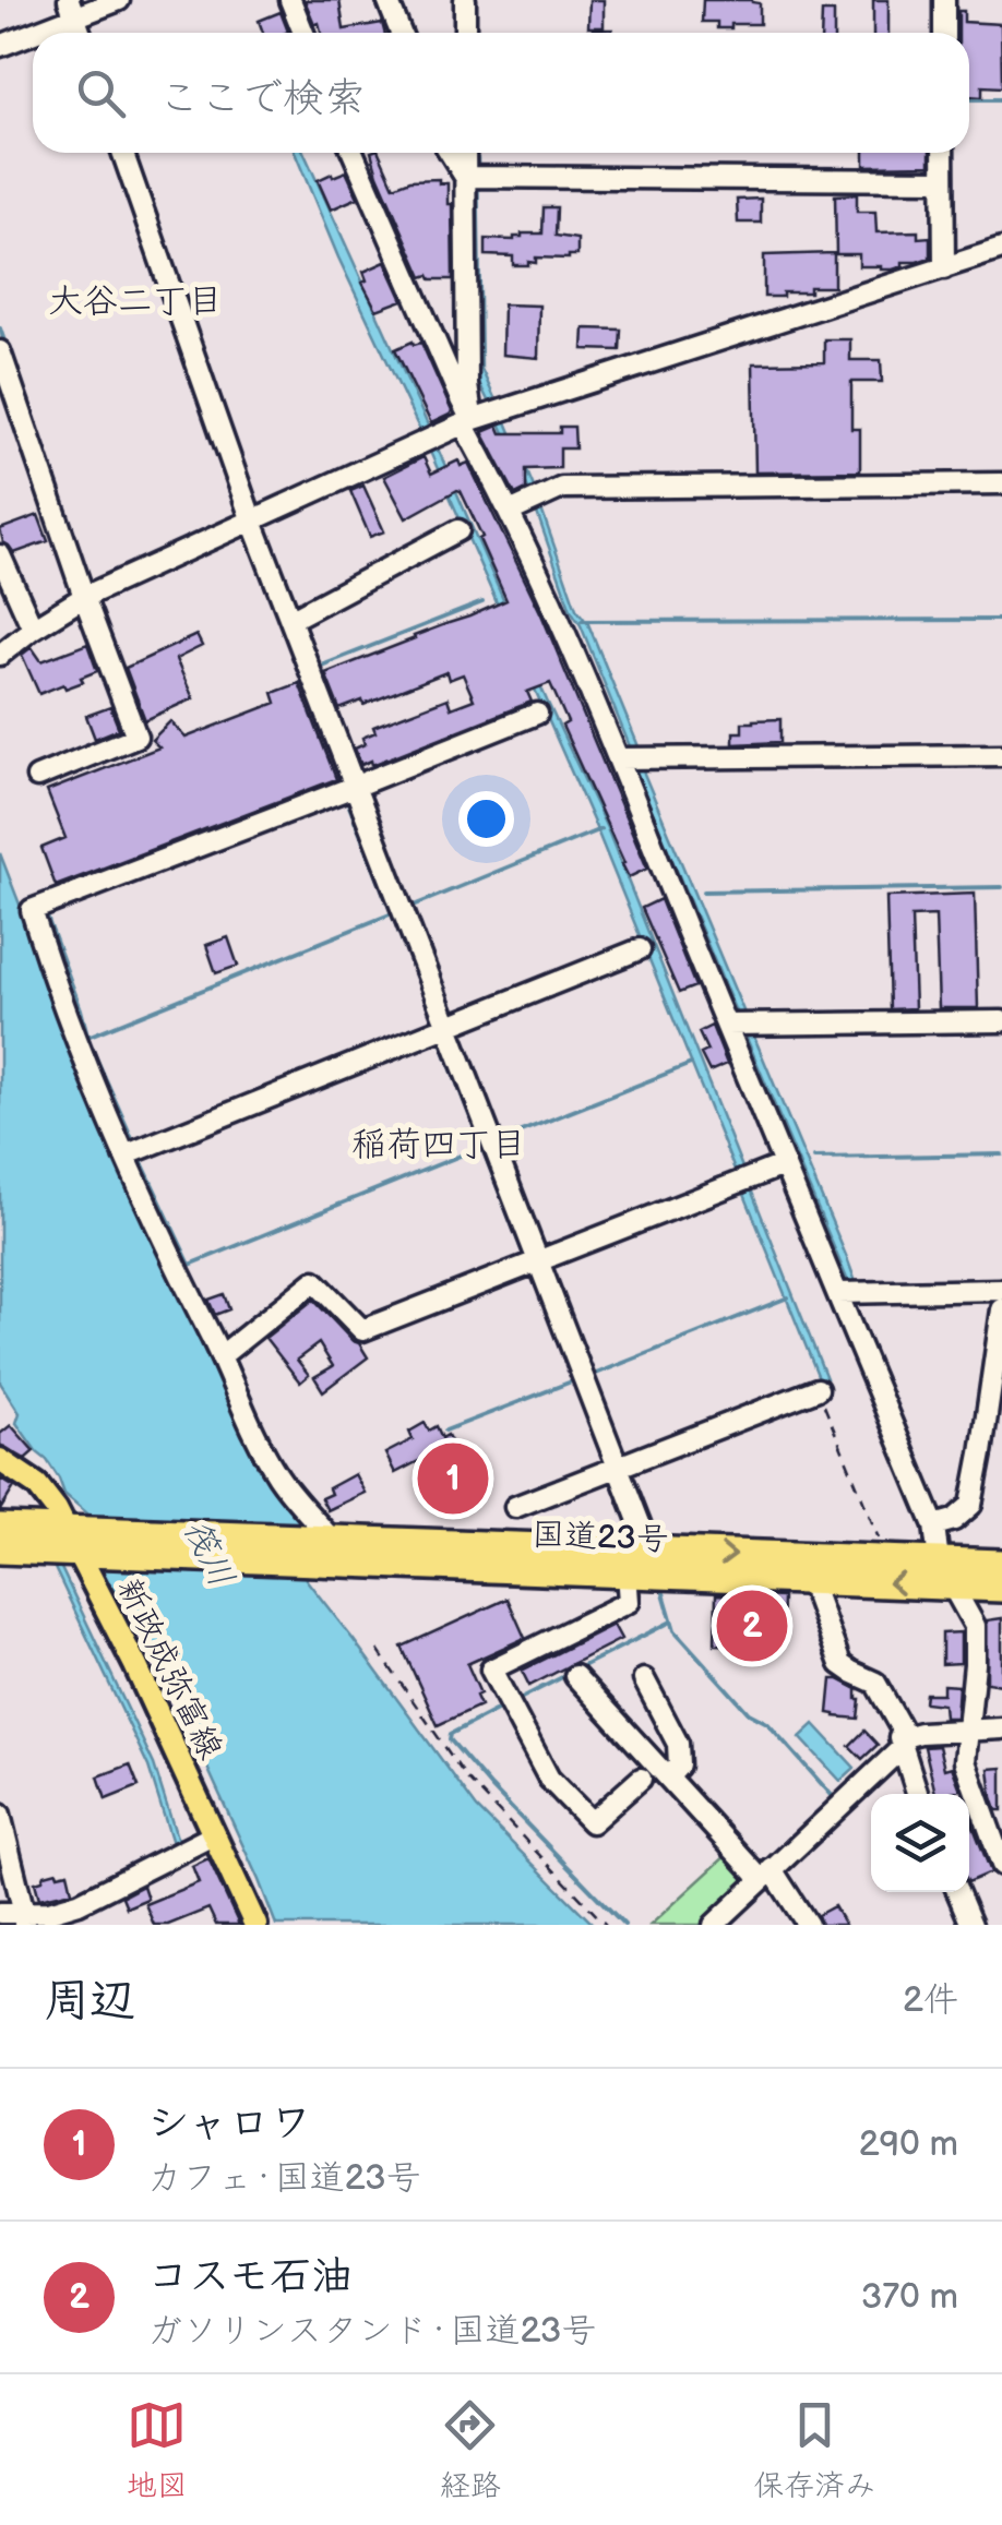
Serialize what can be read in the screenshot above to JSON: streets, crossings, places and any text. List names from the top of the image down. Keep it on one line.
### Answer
{"streets":{"highway":["国道23号"],"main road":["新政成弥富線"]},"crossings":[["国道23号","新政成弥富線"]],"districts":["大谷二丁目","稲荷四丁目"],"water":["筏川"],"page":{"search":"ここで検索","pins":["1","2"],"heading":["周辺","2件"],"list":[{"mark":"1","name":"シャロワ","note":"カフェ · 国道23号","value":"290 m"},{"mark":"2","name":"コスモ石油","note":"ガソリンスタンド · 国道23号","value":"370 m"}],"nav":["地図","経路","保存済み"]}}
